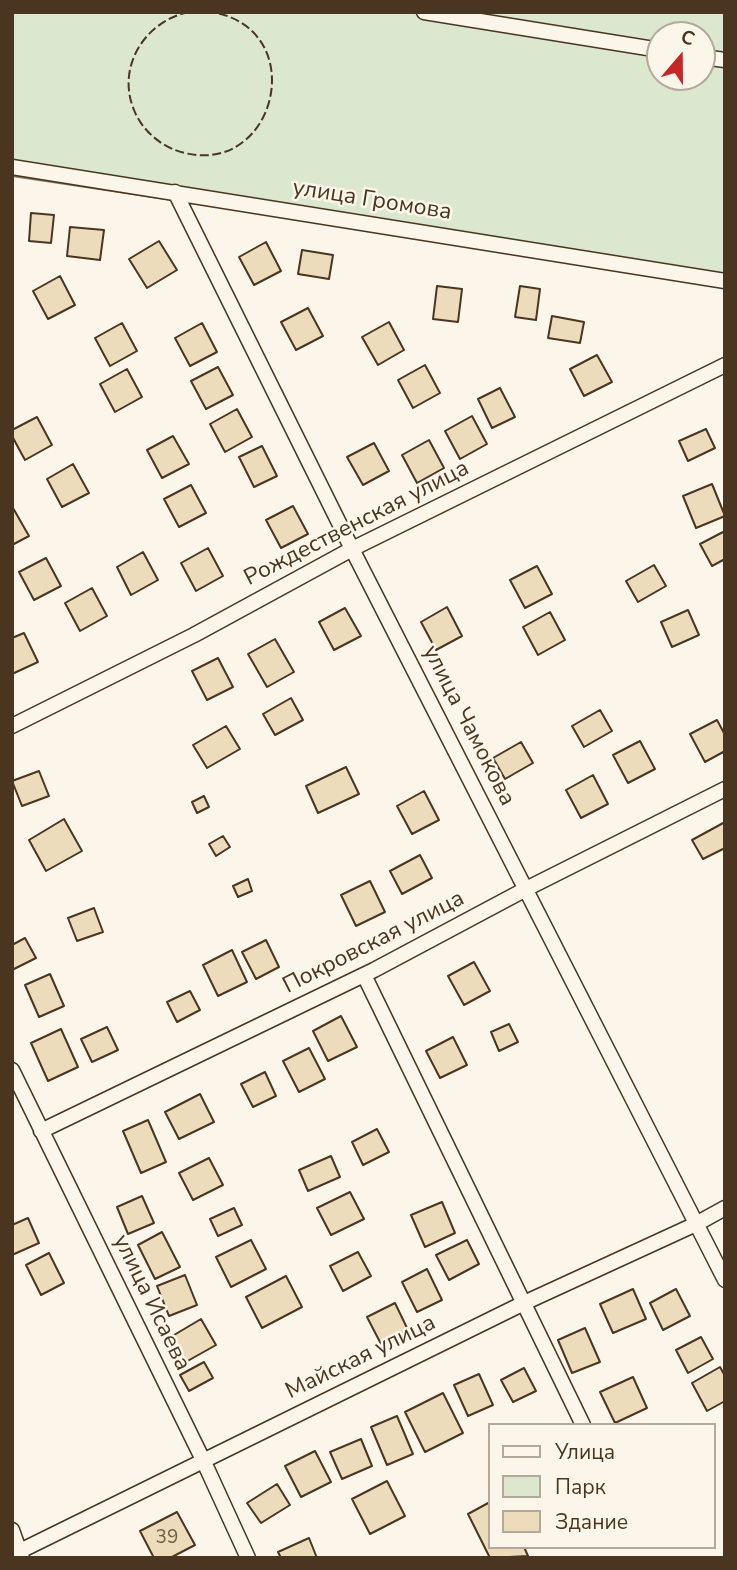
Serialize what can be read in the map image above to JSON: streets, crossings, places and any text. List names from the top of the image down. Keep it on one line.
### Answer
{"streets":{"street":["улица Громова","Рождественская улица","улица Чамокова","Покровская улица","улица Исаева","Майская улица"]},"crossings":[["улица Громова","улица Чамокова"],["Рождественская улица","улица Чамокова"],["улица Чамокова","Покровская улица"],["улица Чамокова","Майская улица"],["Покровская улица","улица Исаева"],["улица Исаева","Майская улица"]],"house_numbers":["39"],"legend":["Улица","Парк","Здание"],"north":"top"}
